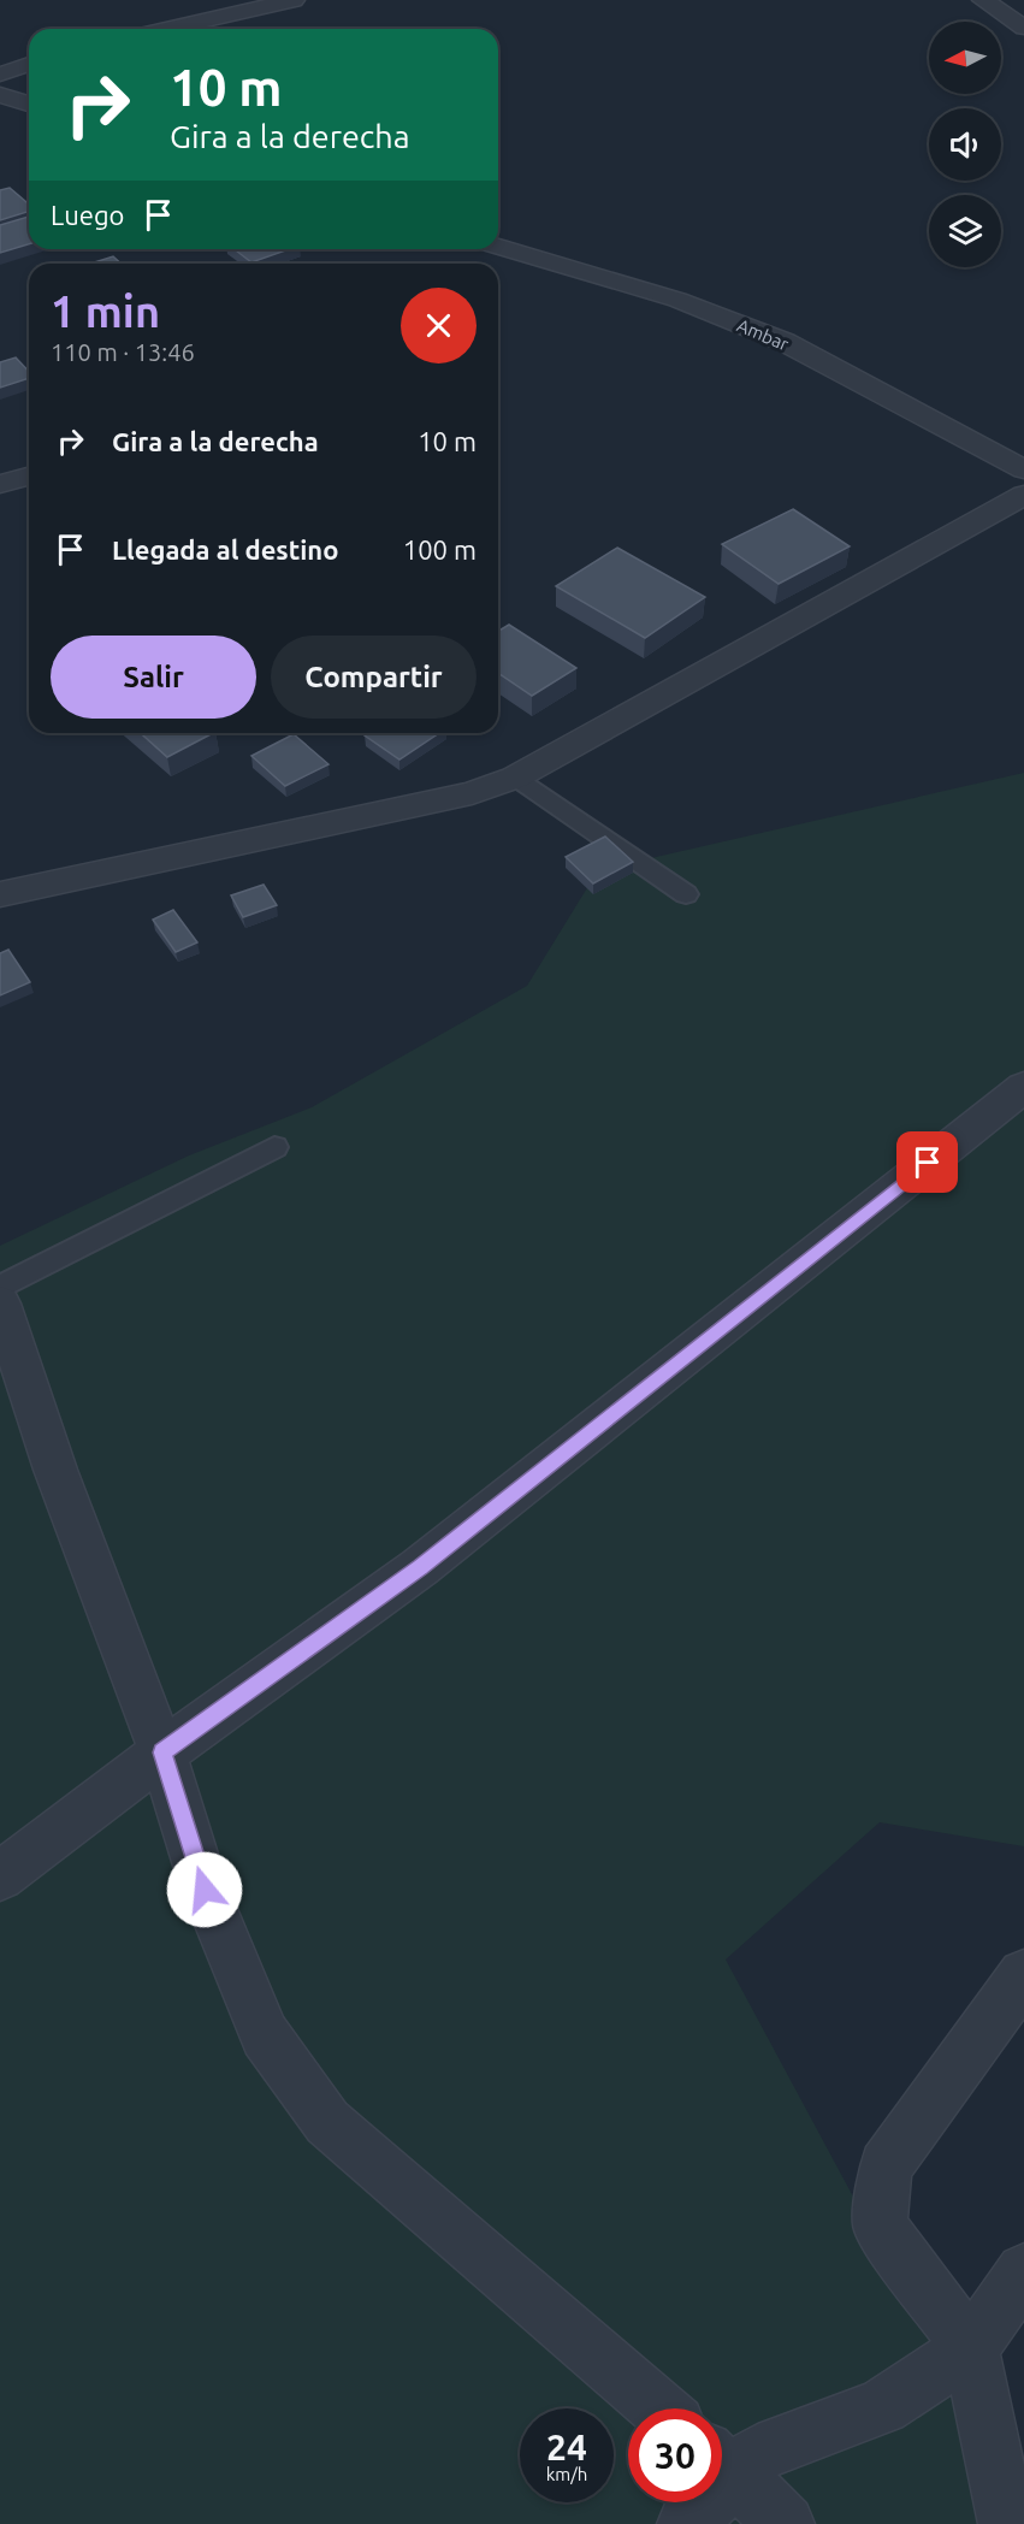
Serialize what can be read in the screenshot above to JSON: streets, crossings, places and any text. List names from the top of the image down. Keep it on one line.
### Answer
{"streets":{"street":["Ambar"]},"north":"left","page":{"turn":["10 m","Gira a la derecha"],"then":"Luego","heading":["1 min","110 m · 13:46"],"list":[{"name":"Gira a la derecha","value":"10 m"},{"name":"Llegada al destino","value":"100 m"}],"buttons":["Salir","Compartir"],"speed":"24 km/h","limit":"30"}}
